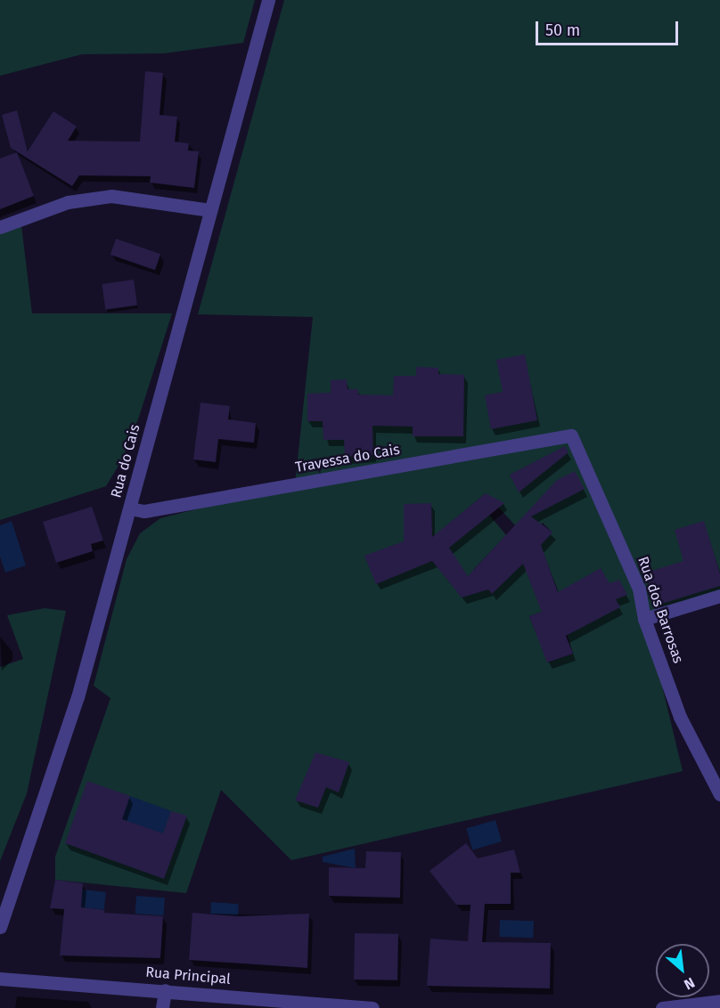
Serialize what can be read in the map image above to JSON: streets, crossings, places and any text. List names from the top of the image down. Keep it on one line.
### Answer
{"streets":{"street":["Travessa do Cais","Rua do Cais","Rua dos Barrosas","Rua Principal"]},"crossings":[["Travessa do Cais","Rua do Cais"],["Travessa do Cais","Rua dos Barrosas"]],"scale_bar":"50 m","north":"bottom right"}
